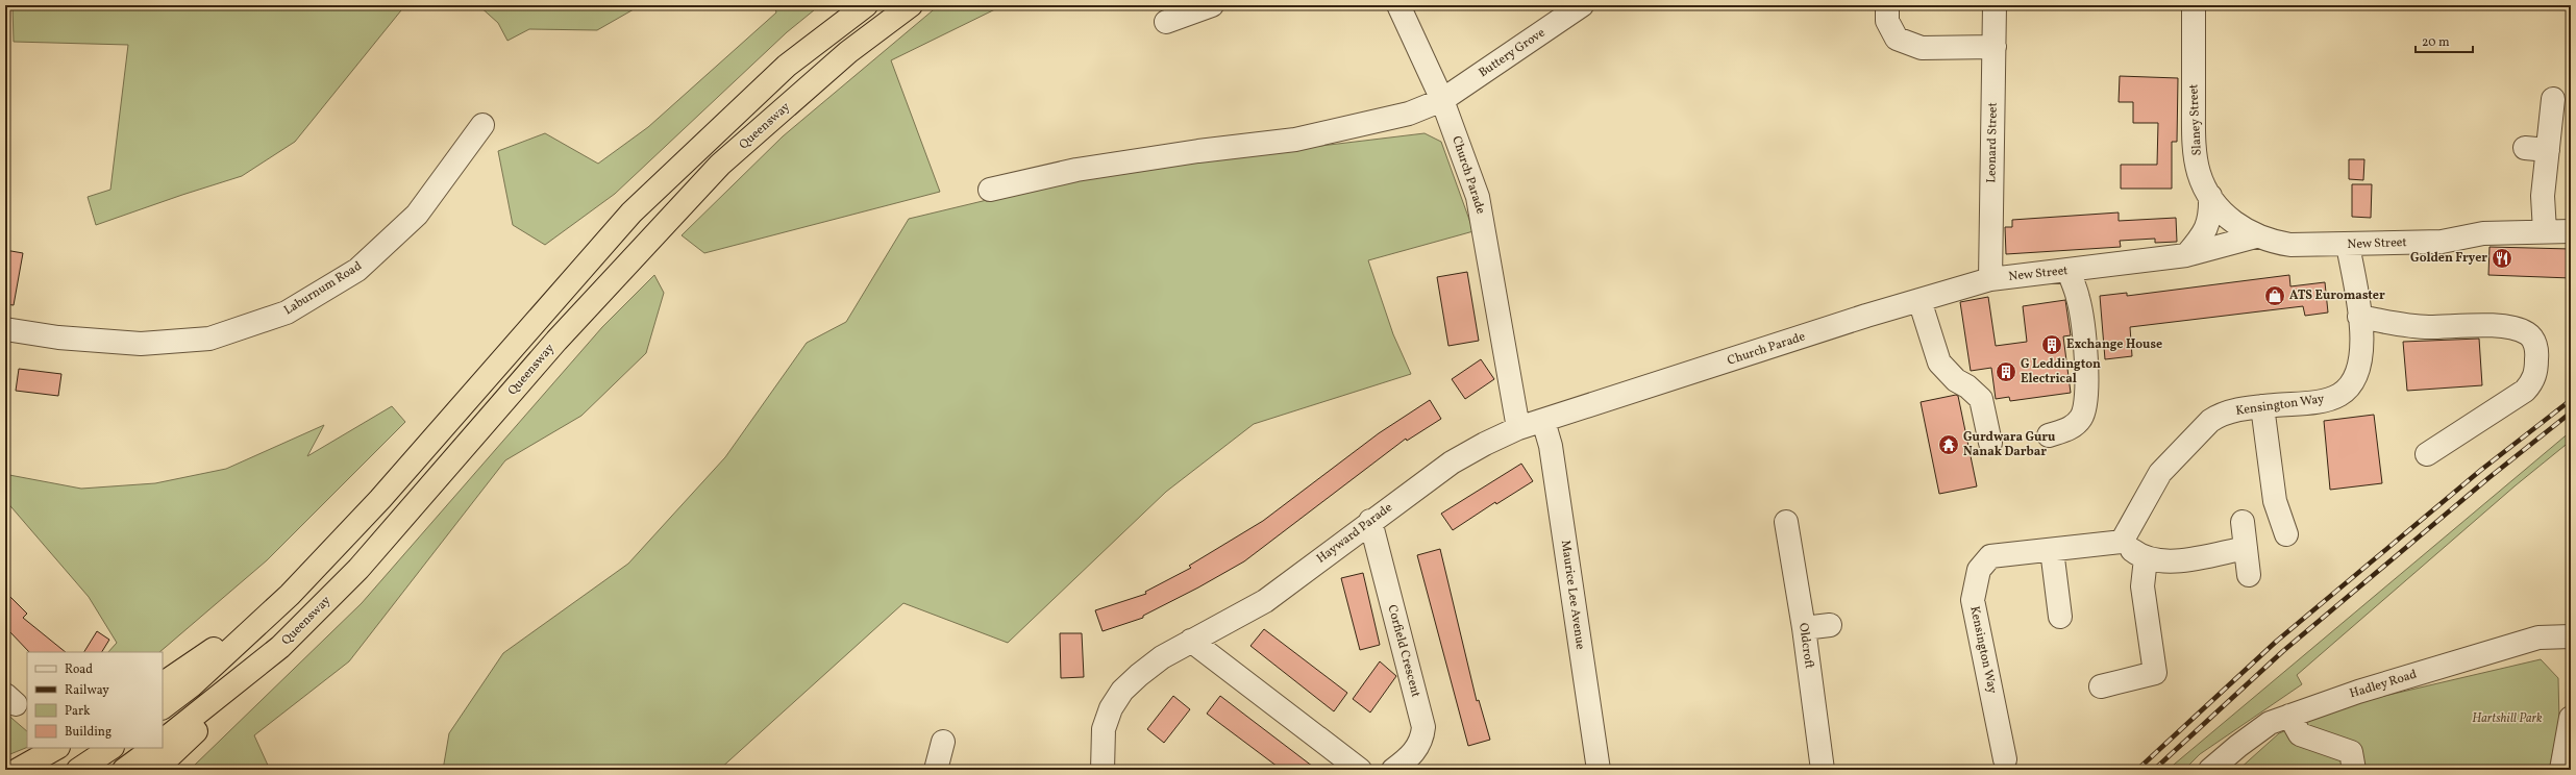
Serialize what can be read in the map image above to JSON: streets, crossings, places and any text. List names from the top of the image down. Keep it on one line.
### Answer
{"streets":{"highway":["Queensway"],"street":["Buttery Grove","Slaney Street","Leonard Street","Church Parade","New Street","Laburnum Road","Kensington Way","Hayward Parade","Maurice Lee Avenue","Oldcroft","Corfield Crescent","Hadley Road"]},"crossings":[["Buttery Grove","Church Parade"],["Slaney Street","New Street"],["Leonard Street","Church Parade"],["Leonard Street","New Street"],["Church Parade","New Street"],["Church Parade","Hayward Parade"],["Church Parade","Maurice Lee Avenue"],["New Street","Kensington Way"],["Hayward Parade","Corfield Crescent"]],"parks":["Hartshill Park"],"places":{"restaurant":["Golden Fryer"],"shop":["ATS Euromaster"],"building":["Exchange House","G Leddington Electrical"],"temple":["Gurdwara Guru Nanak Darbar"]},"legend":["Road","Railway","Park","Building"],"scale_bar":"20 m"}
